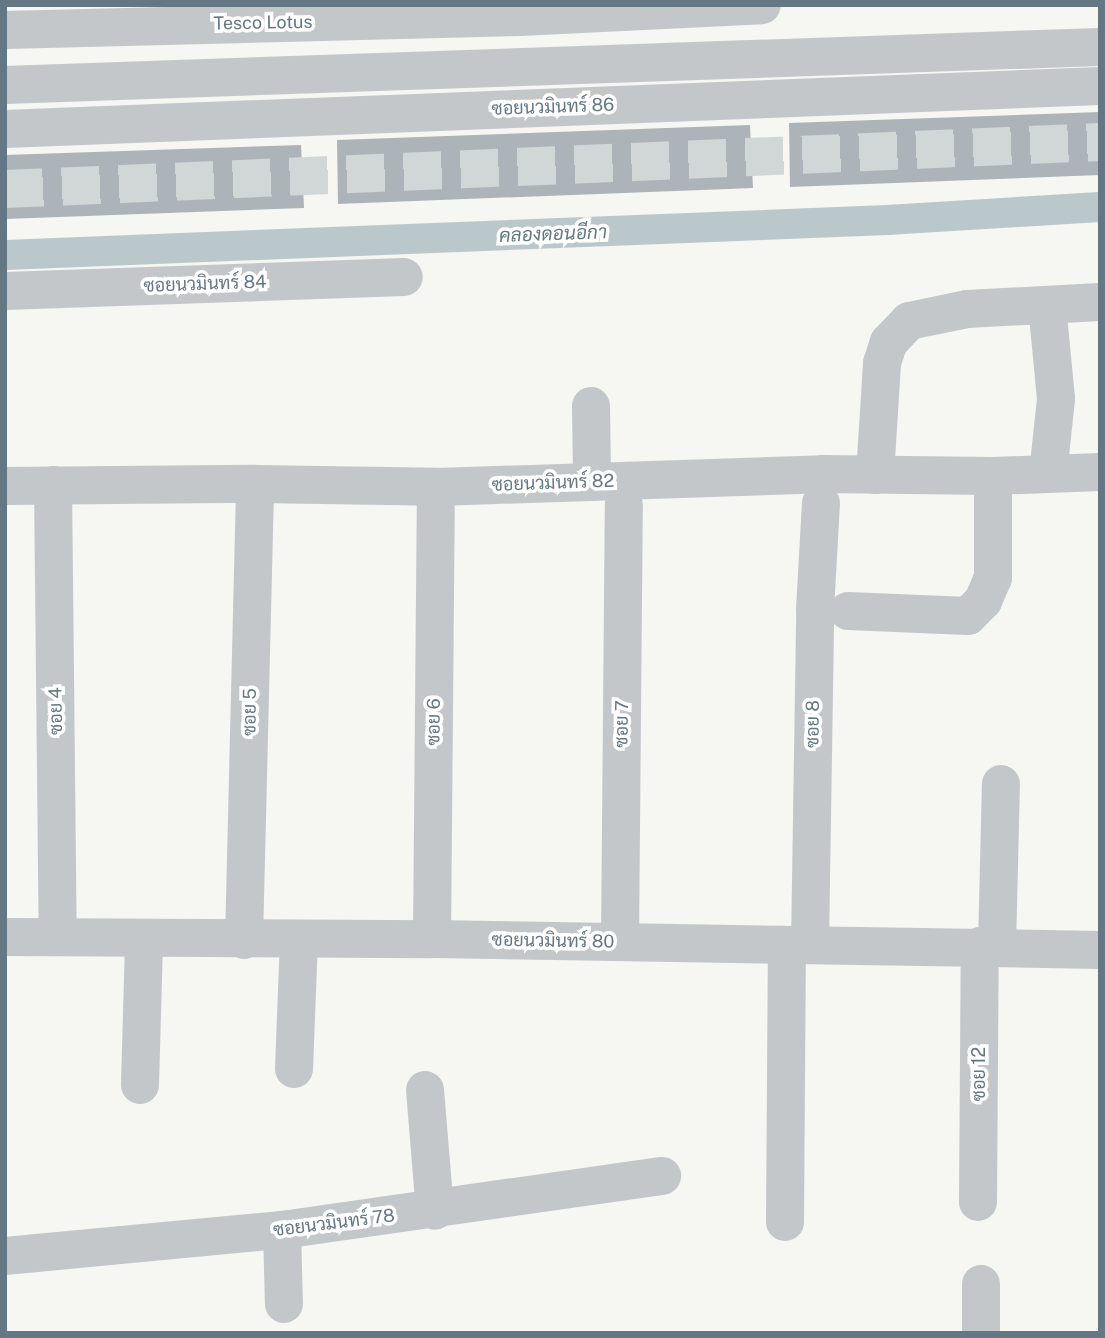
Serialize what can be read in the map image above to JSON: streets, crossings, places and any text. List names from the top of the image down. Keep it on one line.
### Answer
{"streets":{"street":["Tesco Lotus","ซอยนวมินทร์ 86","ซอยนวมินทร์ 84","ซอยนวมินทร์ 82","ซอย 4","ซอย 5","ซอย 6","ซอย 7","ซอย 8","ซอยนวมินทร์ 80","ซอย 12","ซอยนวมินทร์ 78"]},"crossings":[["ซอยนวมินทร์ 82","ซอย 4"],["ซอยนวมินทร์ 82","ซอย 5"],["ซอย 4","ซอยนวมินทร์ 80"],["ซอย 5","ซอยนวมินทร์ 80"],["ซอย 6","ซอยนวมินทร์ 80"],["ซอย 7","ซอยนวมินทร์ 80"],["ซอย 8","ซอยนวมินทร์ 80"],["ซอยนวมินทร์ 80","ซอย 12"]],"water":["คลองดอนอีกา"]}
